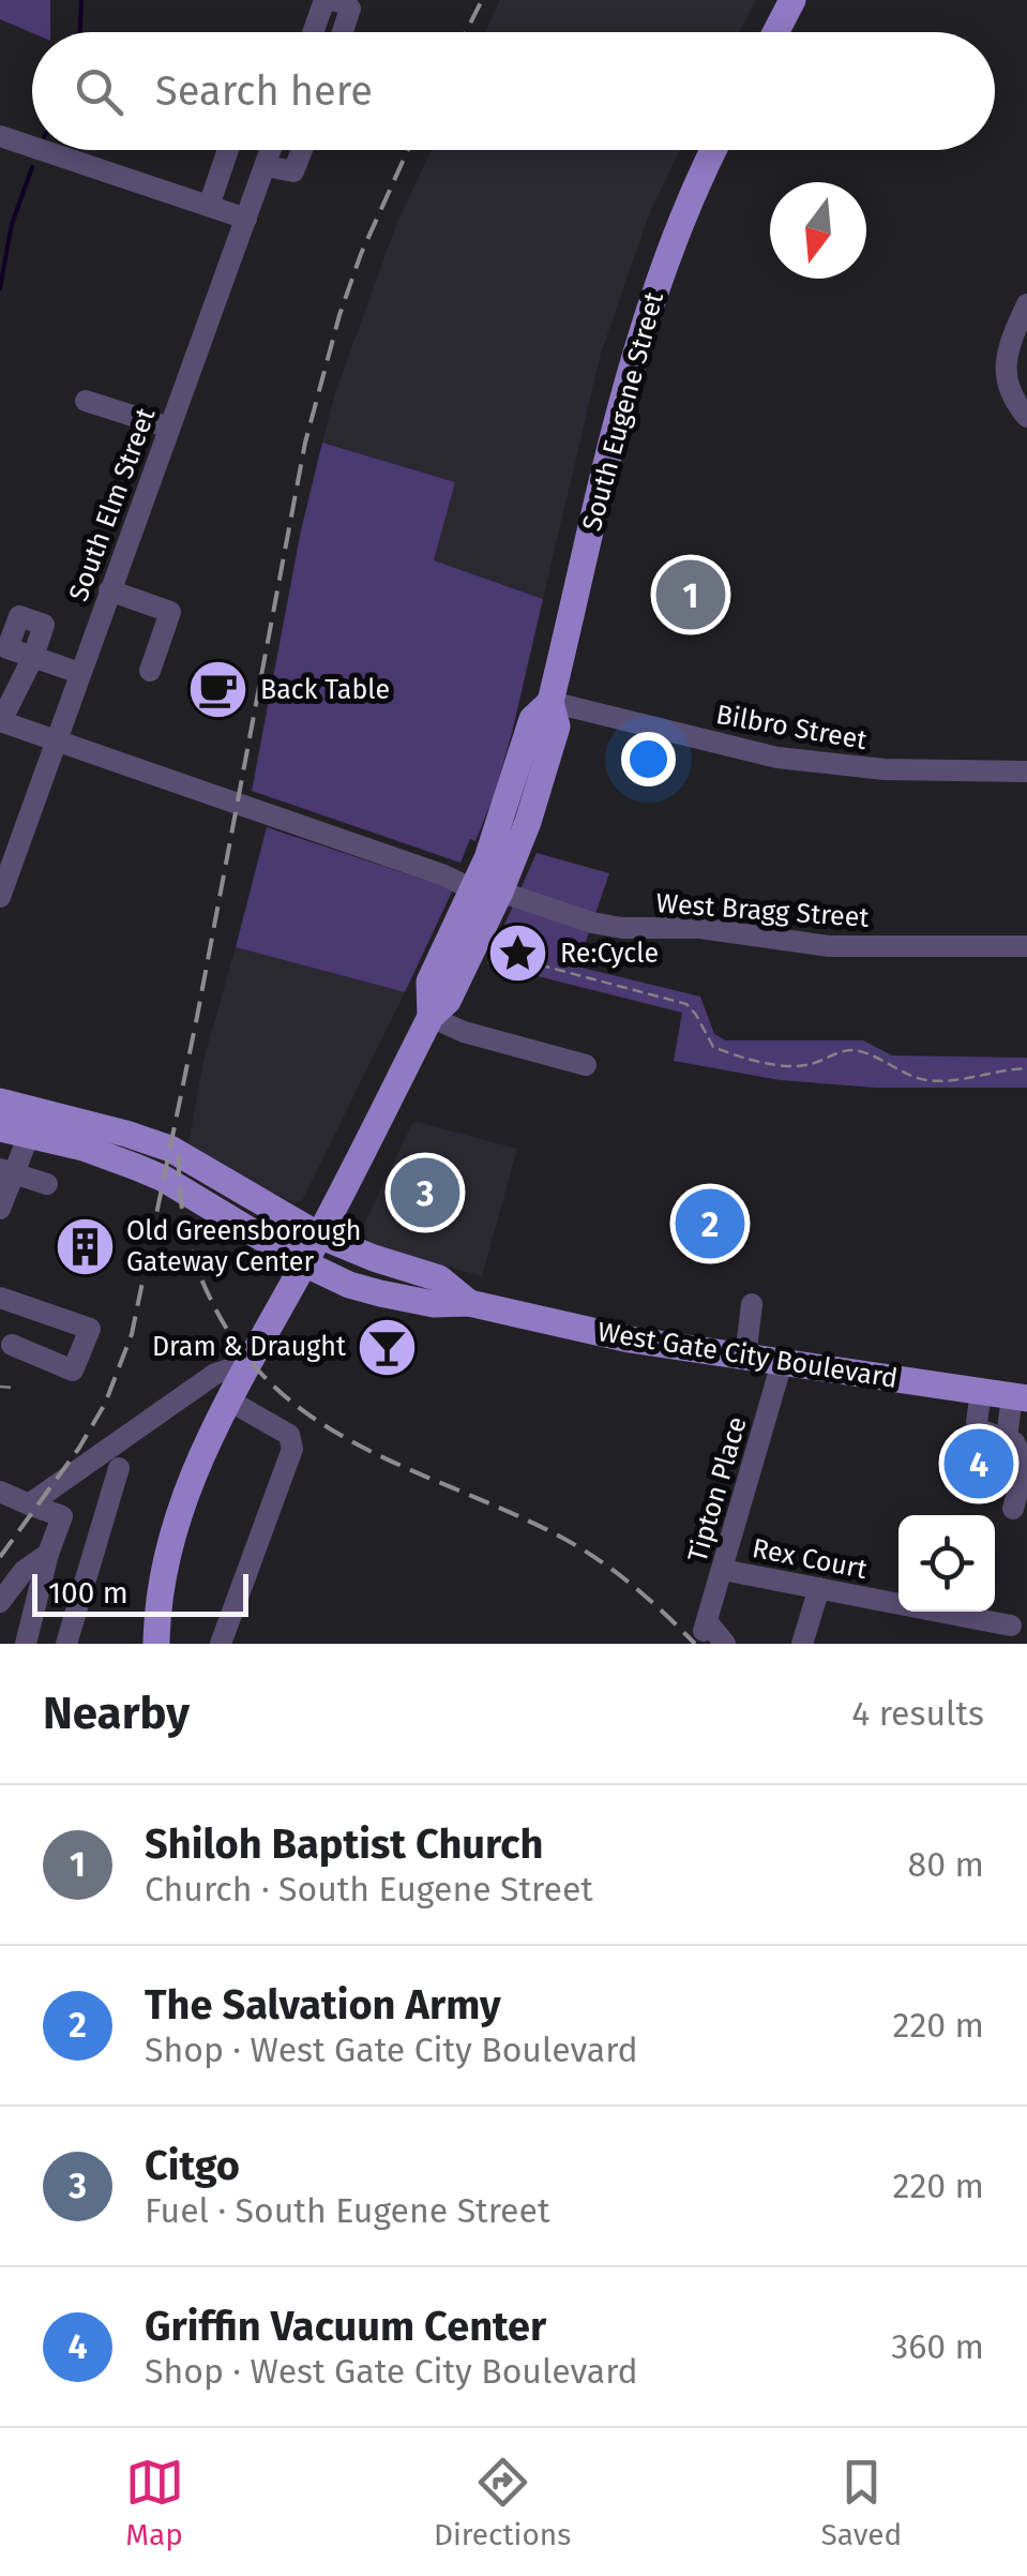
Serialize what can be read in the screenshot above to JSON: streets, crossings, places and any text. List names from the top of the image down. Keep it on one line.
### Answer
{"streets":{"main road":["South Eugene Street","West Gate City Boulevard"],"street":["South Elm Street","Bilbro Street","West Bragg Street","Tipton Place","Rex Court"]},"crossings":[["South Eugene Street","Bilbro Street"],["South Eugene Street","West Bragg Street"],["South Eugene Street","West Gate City Boulevard"],["South Elm Street","West Bragg Street"],["West Gate City Boulevard","Tipton Place"],["Tipton Place","Rex Court"]],"places":{"cafe":["Back Table"],"place":["Re:Cycle"],"building":["Old Greensborough Gateway Center"],"bar":["Dram & Draught"]},"scale_bar":"100 m","north":"bottom","page":{"search":"Search here","pins":["1","3","2","4"],"scale":"100 m","heading":["Nearby","4 results"],"list":[{"mark":"1","name":"Shiloh Baptist Church","note":"Church · South Eugene Street","value":"80 m"},{"mark":"2","name":"The Salvation Army","note":"Shop · West Gate City Boulevard","value":"220 m"},{"mark":"3","name":"Citgo","note":"Fuel · South Eugene Street","value":"220 m"},{"mark":"4","name":"Griffin Vacuum Center","note":"Shop · West Gate City Boulevard","value":"360 m"}],"nav":["Map","Directions","Saved"]}}
